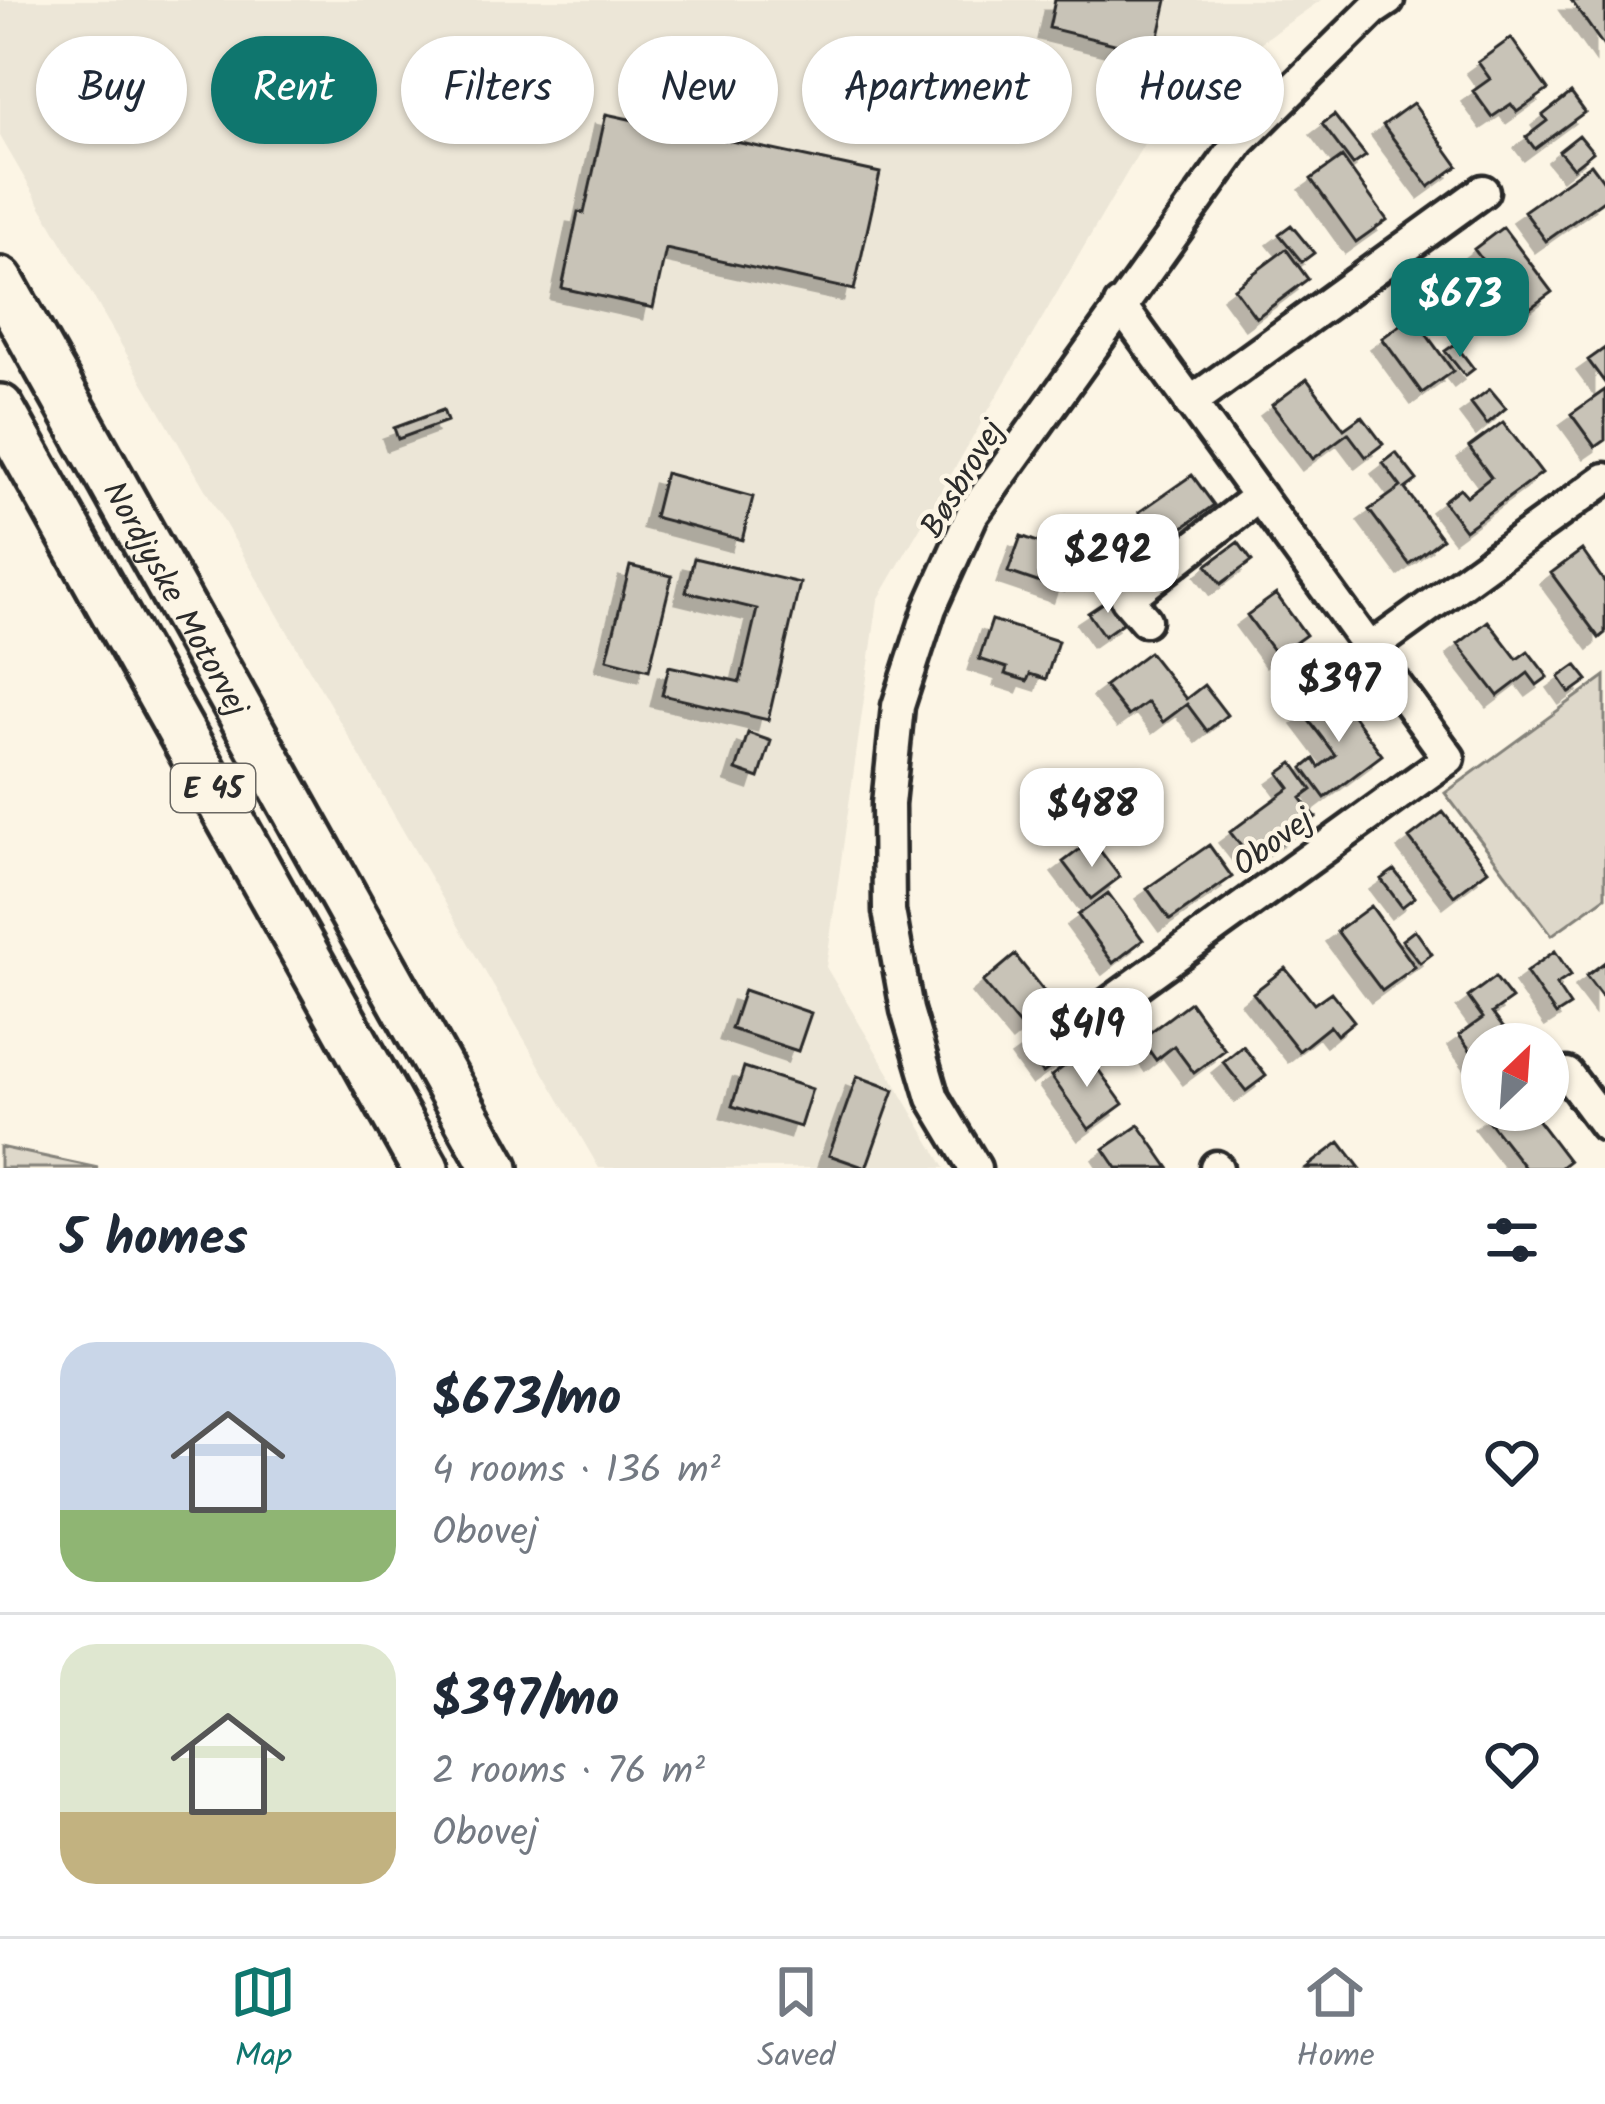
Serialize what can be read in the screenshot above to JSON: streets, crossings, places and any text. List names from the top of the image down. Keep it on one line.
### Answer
{"streets":{"highway":["Nordjyske Motorvej","E 45"],"street":["Bøsbrovej","Obovej"]},"crossings":[["Bøsbrovej","Obovej"]],"north":"top right","page":{"chip":["Buy","Rent","Filters","New","Apartment","House"],"price":["$673","$292","$397","$488","$419"],"heading":"5 homes","list":[{"name":"$673/mo","note":"4 rooms · 136 m² · Obovej"},{"name":"$397/mo","note":"2 rooms · 76 m² · Obovej"}],"tabs":["Map","Saved","Home"]}}
